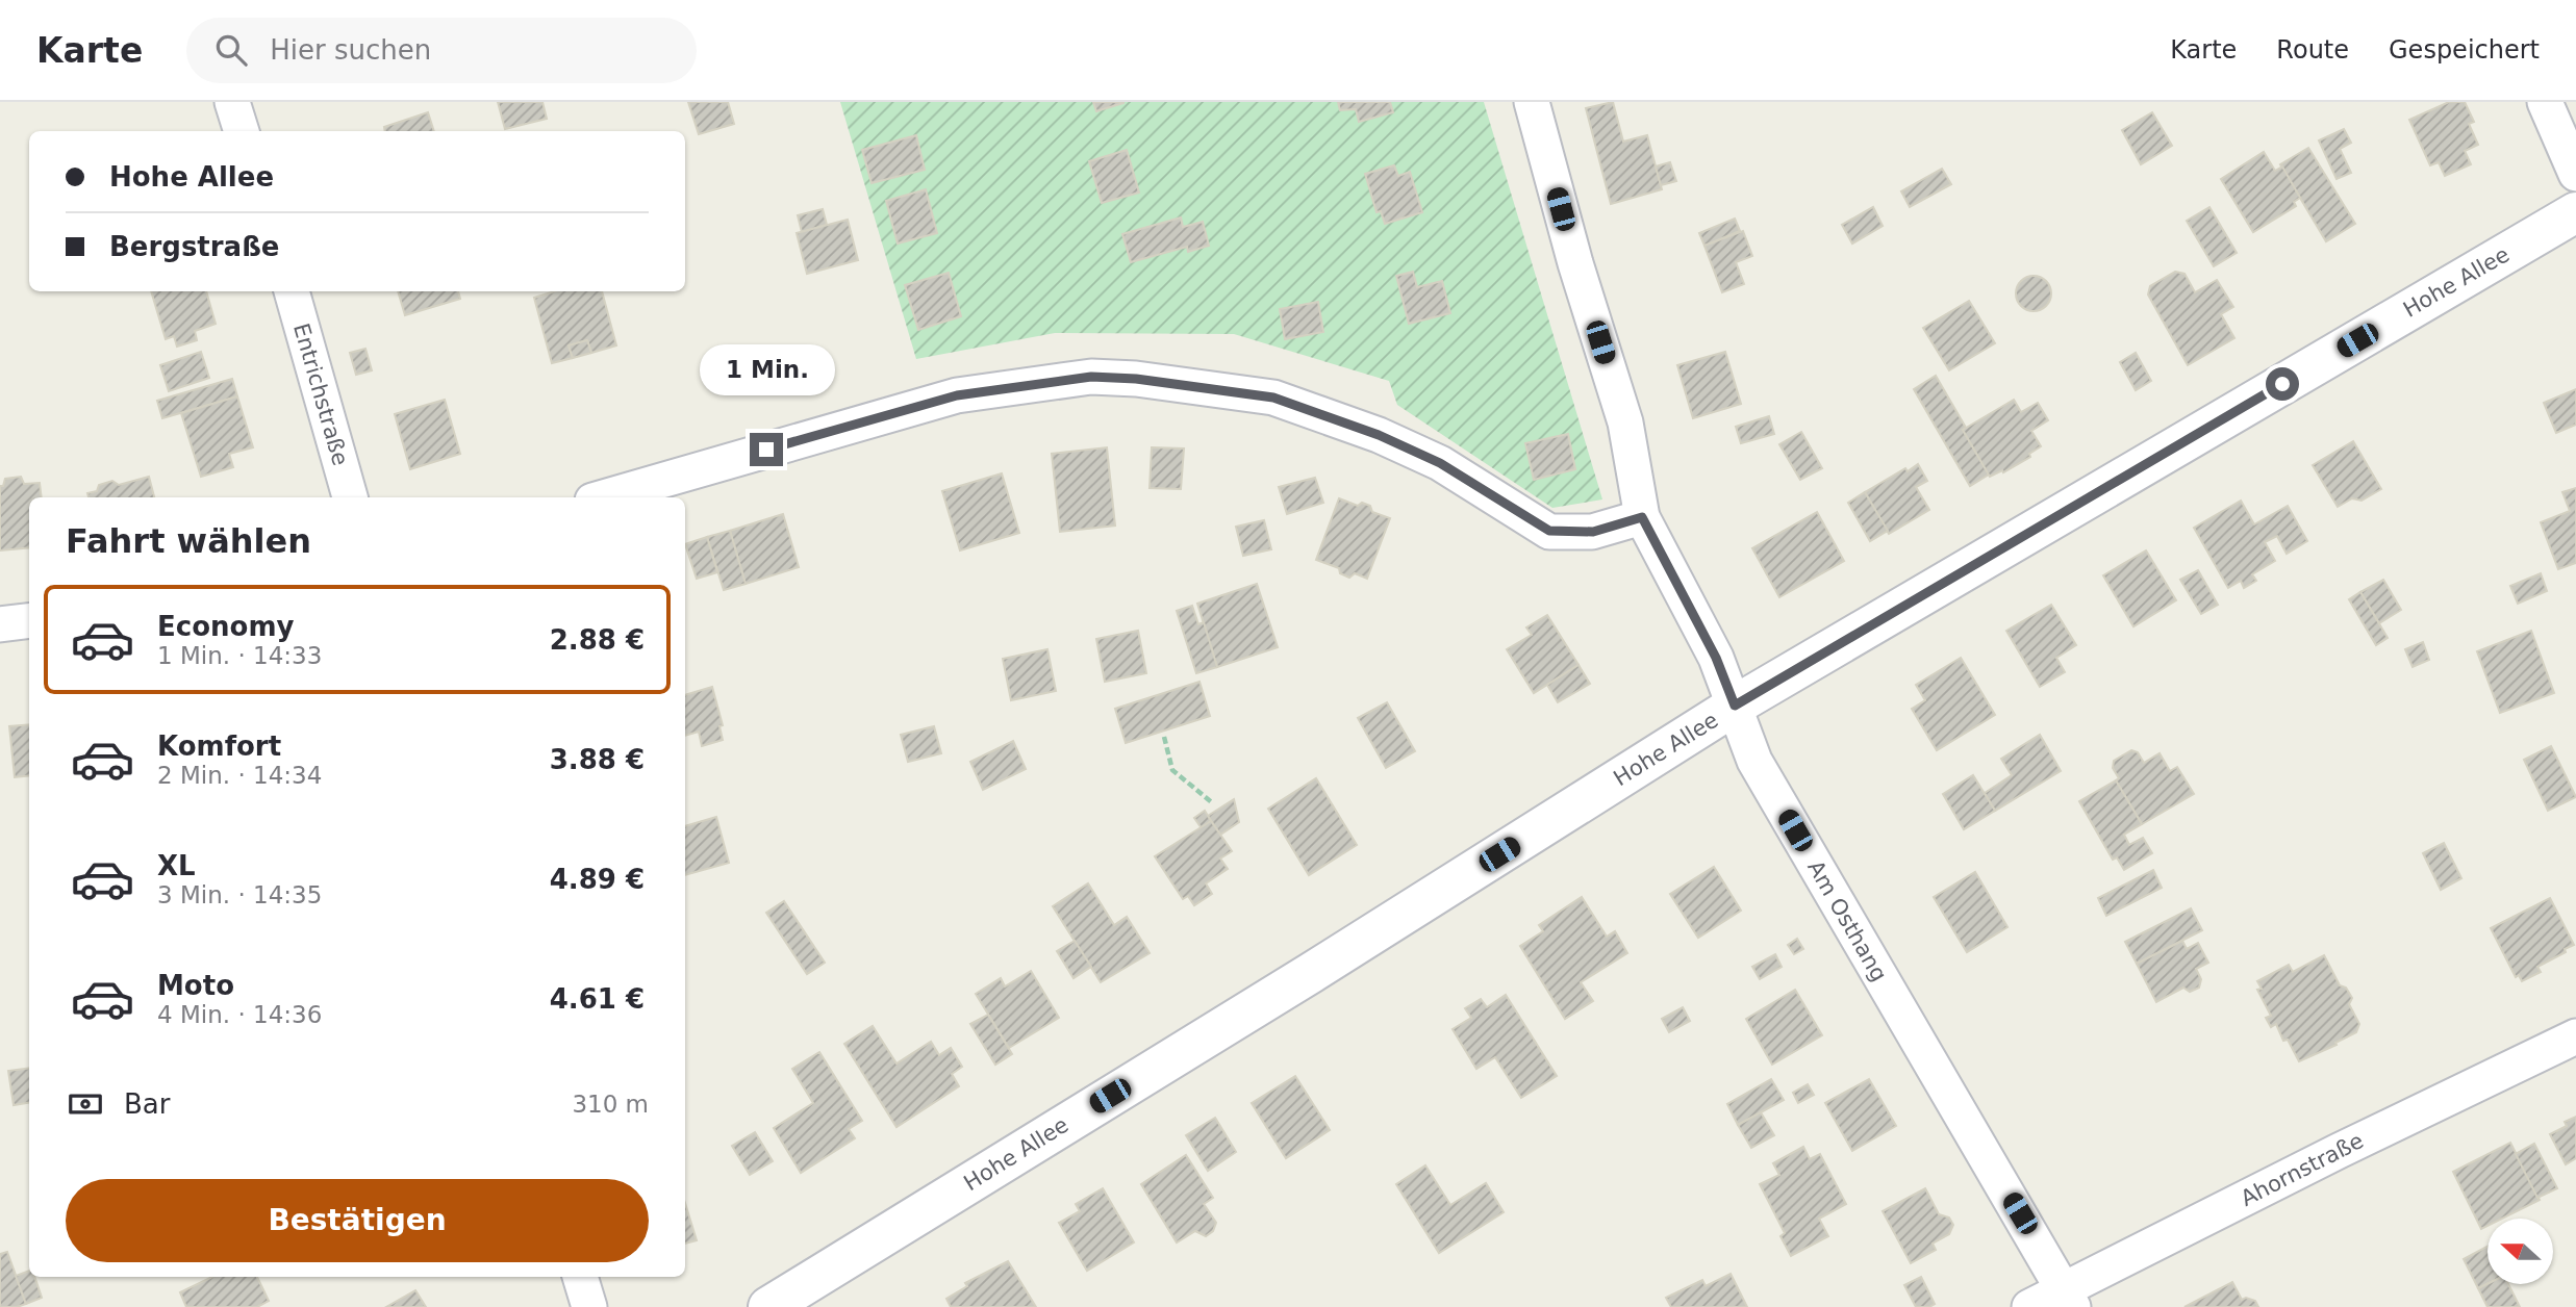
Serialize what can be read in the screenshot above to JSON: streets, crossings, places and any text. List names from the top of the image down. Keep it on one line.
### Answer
{"streets":{"street":["Hohe Allee","Entrichstraße","Am Osthang","Ahornstraße"]},"crossings":[["Hohe Allee","Am Osthang"],["Am Osthang","Ahornstraße"]],"north":"left","page":{"header":"Karte","search":"Hier suchen","nav":["Karte","Route","Gespeichert"],"banner":["Hohe Allee","Bergstraße"],"bubble":"1 Min.","heading":"Fahrt wählen","list":[{"name":"Economy","note":"1 Min. · 14:33","value":"2.88 €"},{"name":"Komfort","note":"2 Min. · 14:34","value":"3.88 €"},{"name":"XL","note":"3 Min. · 14:35","value":"4.89 €"},{"name":"Moto","note":"4 Min. · 14:36","value":"4.61 €"}],"pay":["Bar","310 m"],"buttons":"Bestätigen"}}
